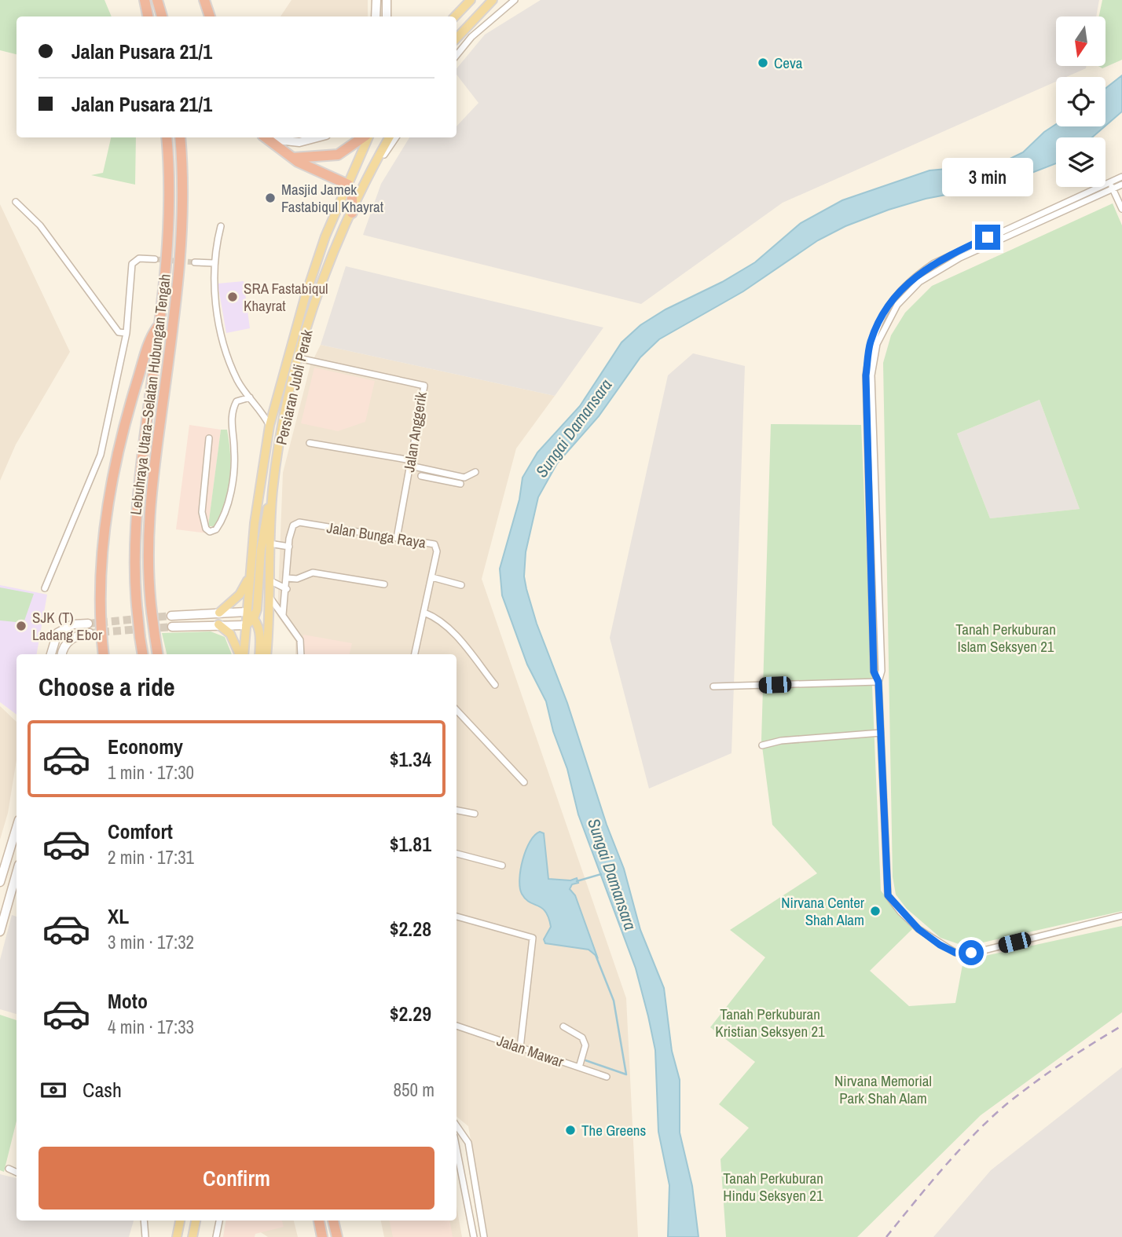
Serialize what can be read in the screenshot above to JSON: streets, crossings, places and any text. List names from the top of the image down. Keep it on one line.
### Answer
{"streets":{"highway":["Lebuhraya Utara–Selatan Hubungan Tengah"],"main road":["Persiaran Jubli Perak"],"street":["Jalan Anggerik","Jalan Bunga Raya","Jalan Mawar"]},"crossings":[["Persiaran Jubli Perak","Jalan Anggerik"],["Jalan Anggerik","Jalan Bunga Raya"]],"water":["Sungai Damansara"],"parks":["Tanah Perkuburan Islam Seksyen 21","Tanah Perkuburan Kristian Seksyen 21","Nirvana Memorial Park Shah Alam","Tanah Perkuburan Hindu Seksyen 21"],"places":["Ceva","Masjid Jamek Fastabiqul Khayrat","SRA Fastabiqul Khayrat","SJK (T) Ladang Ebor","Nirvana Center Shah Alam","The Greens"],"north":"bottom","page":{"banner":["Jalan Pusara 21/1","Jalan Pusara 21/1"],"bubble":"3 min","heading":"Choose a ride","list":[{"name":"Economy","note":"1 min · 17:30","value":"$1.34"},{"name":"Comfort","note":"2 min · 17:31","value":"$1.81"},{"name":"XL","note":"3 min · 17:32","value":"$2.28"},{"name":"Moto","note":"4 min · 17:33","value":"$2.29"}],"pay":["Cash","850 m"],"buttons":"Confirm"}}
